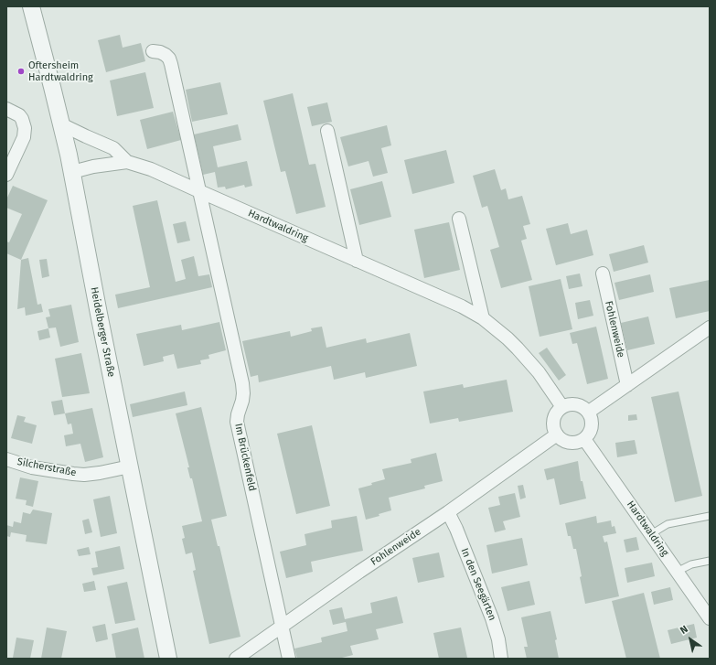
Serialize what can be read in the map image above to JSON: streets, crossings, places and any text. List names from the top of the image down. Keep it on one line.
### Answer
{"streets":{"street":["Hardtwaldring","Fohlenweide","Heidelberger Straße","Im Brückenfeld","Silcherstraße","In den Seegärten"]},"crossings":[["Hardtwaldring","Fohlenweide"],["Hardtwaldring","Heidelberger Straße"],["Hardtwaldring","Im Brückenfeld"],["Fohlenweide","Im Brückenfeld"],["Fohlenweide","In den Seegärten"],["Heidelberger Straße","Silcherstraße"]],"places":["Oftersheim Hardtwaldring"],"north":"top left"}
